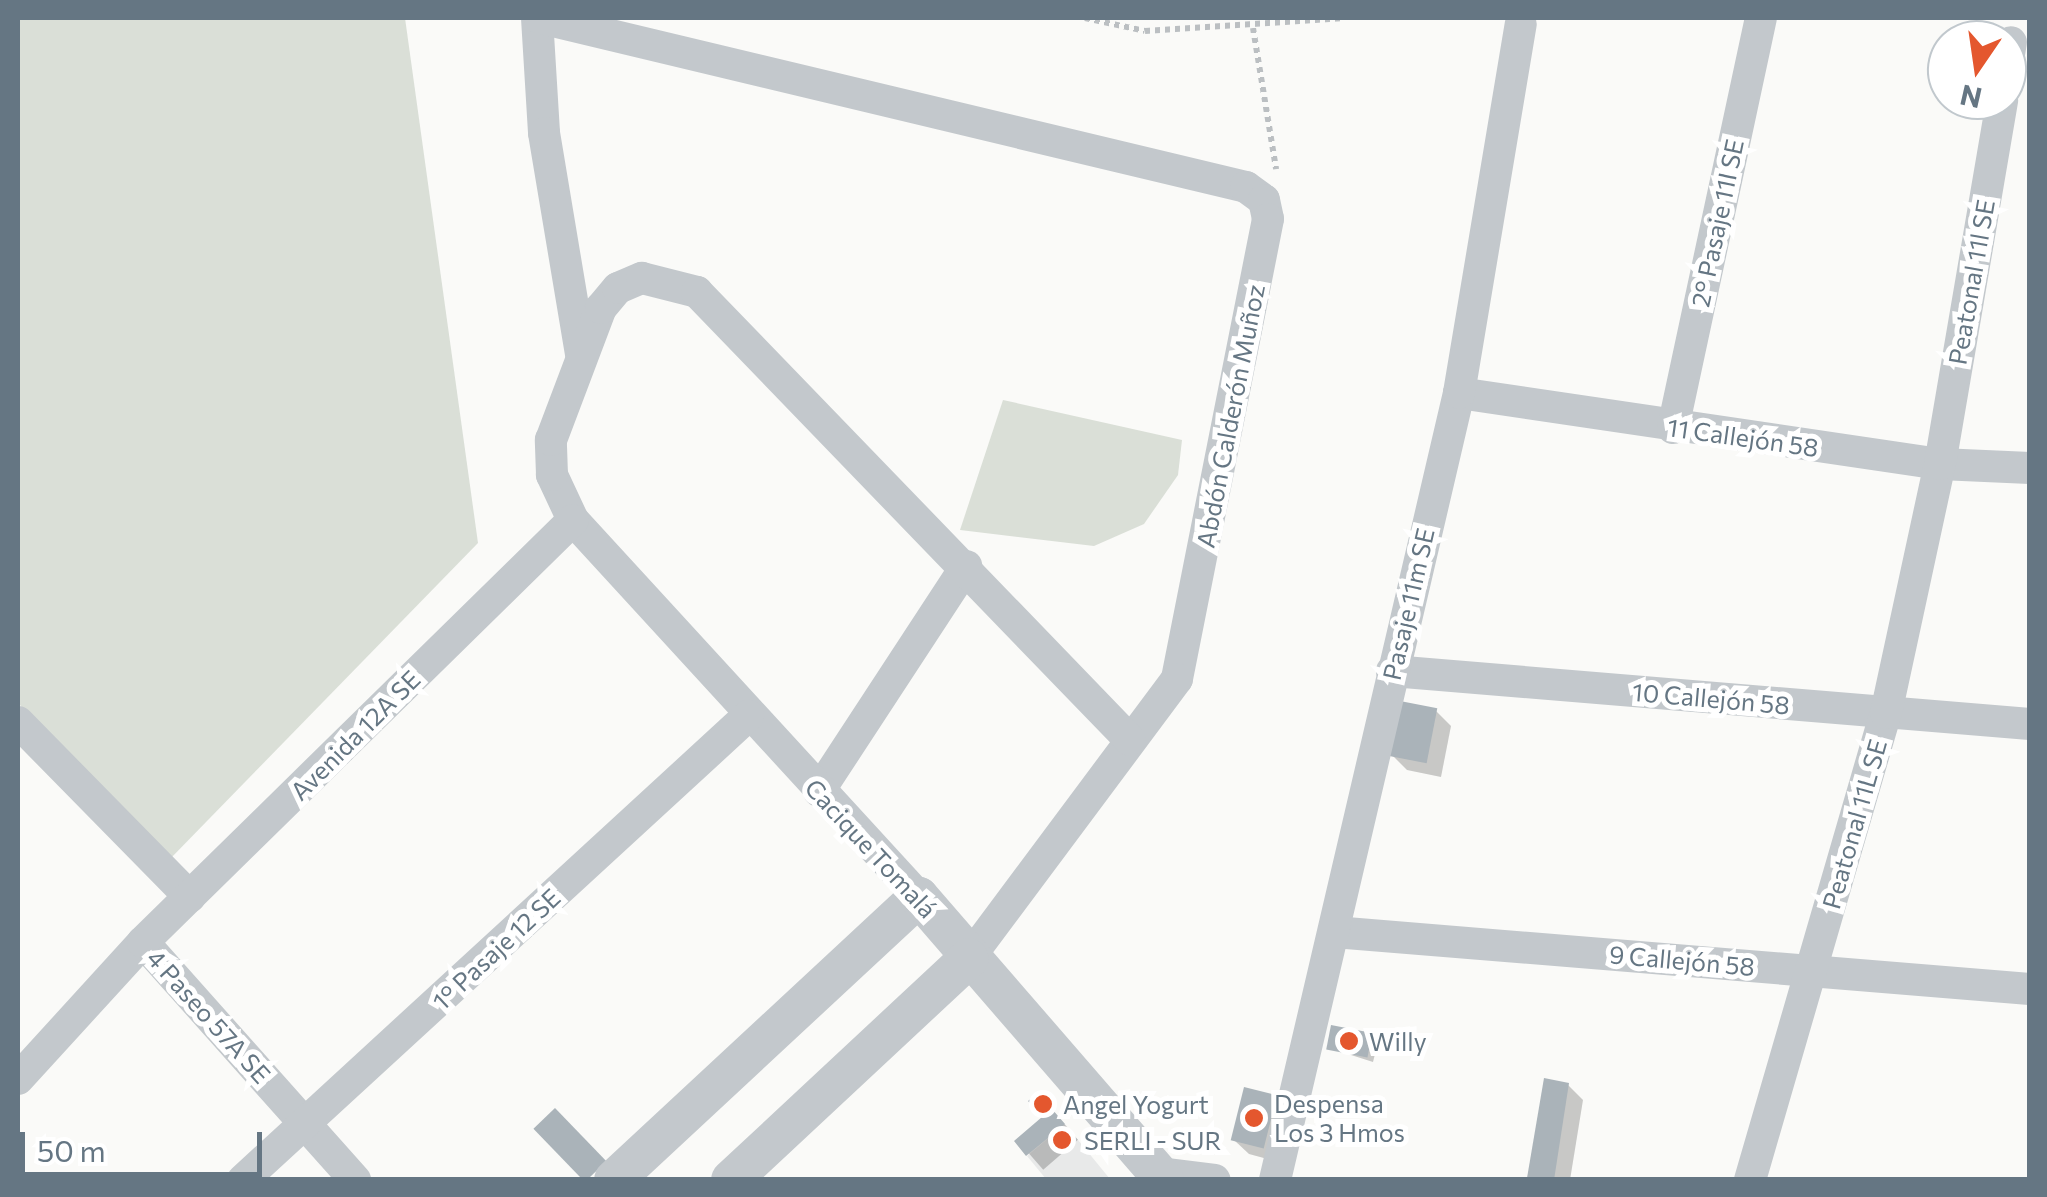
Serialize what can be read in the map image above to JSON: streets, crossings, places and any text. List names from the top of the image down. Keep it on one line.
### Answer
{"streets":{"street":["2° Pasaje 11I SE","Peatonal 11l SE","Abdón Calderón Muñoz","11 Callejón 58","Pasaje 11m SE","10 Callejón 58","Avenida 12A SE","Peatonal 11L SE","Cacique Tomalá","1° Pasaje 12 SE","9 Callejón 58","4 Paseo 57A SE"]},"crossings":[["2° Pasaje 11I SE","11 Callejón 58"],["Peatonal 11l SE","11 Callejón 58"],["Peatonal 11l SE","Peatonal 11L SE"],["Abdón Calderón Muñoz","Cacique Tomalá"],["11 Callejón 58","Pasaje 11m SE"],["11 Callejón 58","Peatonal 11L SE"],["Pasaje 11m SE","10 Callejón 58"],["Pasaje 11m SE","9 Callejón 58"],["10 Callejón 58","Peatonal 11L SE"],["Avenida 12A SE","Cacique Tomalá"],["Avenida 12A SE","4 Paseo 57A SE"],["Peatonal 11L SE","9 Callejón 58"],["Cacique Tomalá","1° Pasaje 12 SE"],["1° Pasaje 12 SE","4 Paseo 57A SE"]],"places":["Willy","Angel Yogurt","Despensa Los 3 Hmos","SERLI - SUR"],"scale_bar":"50 m","north":"bottom"}
